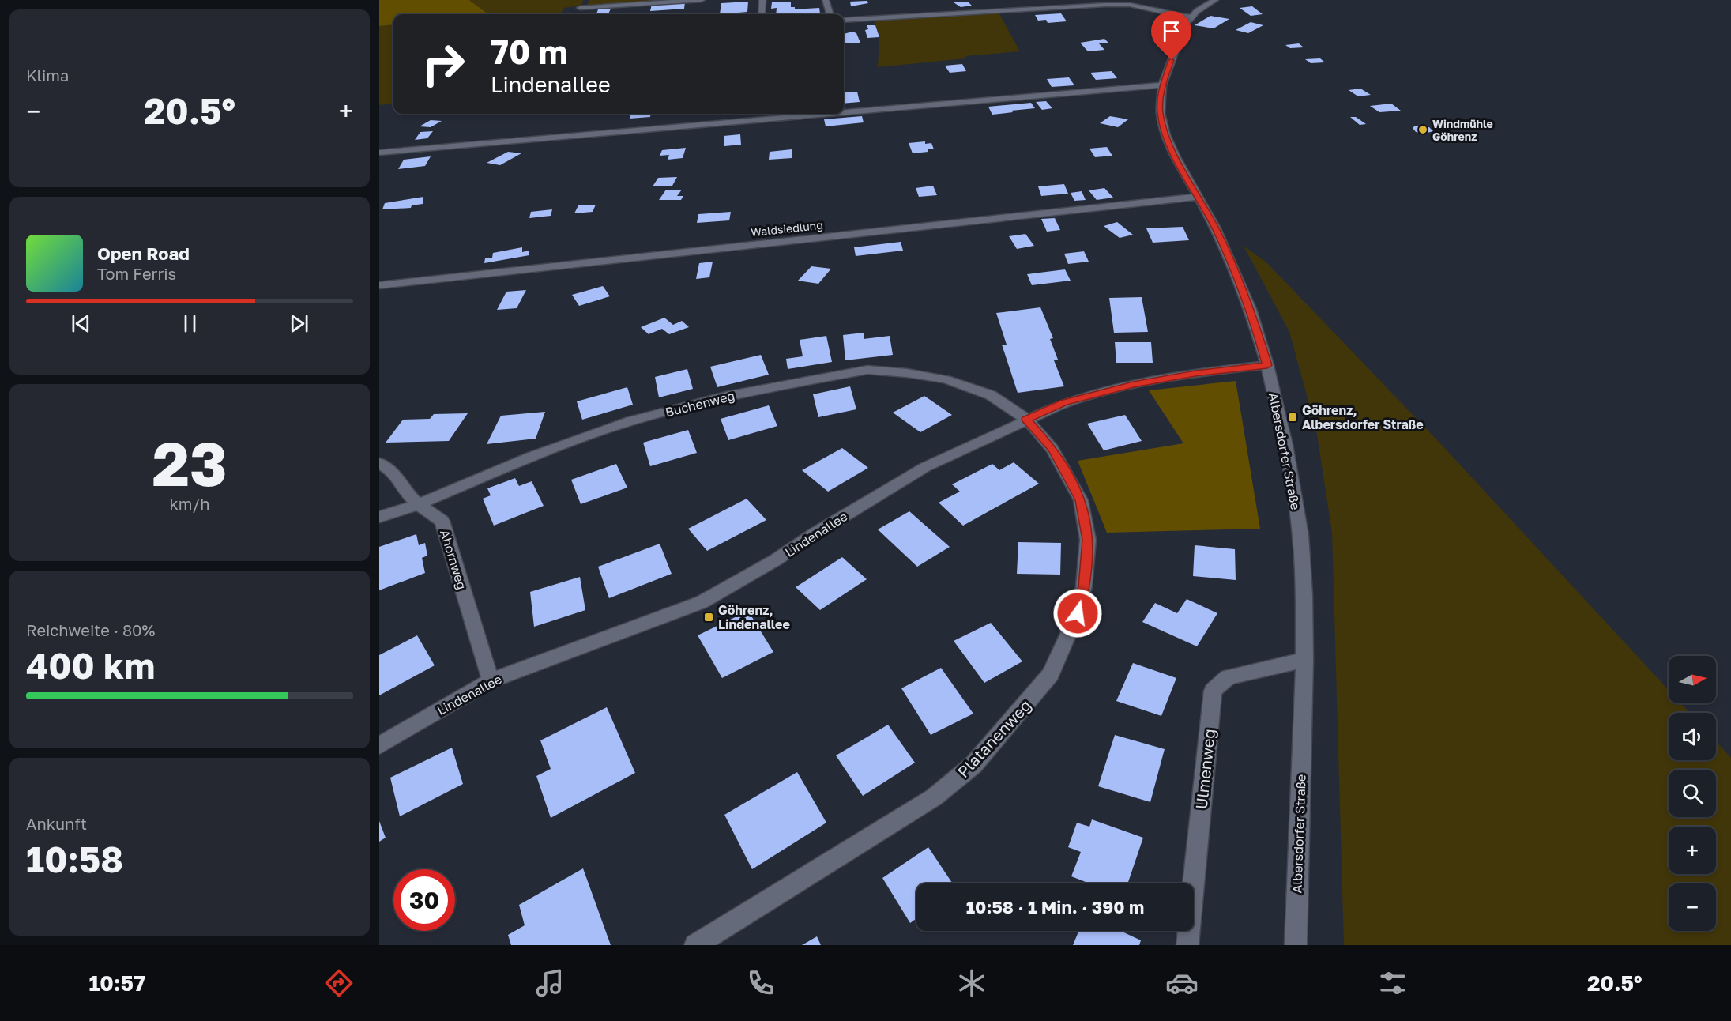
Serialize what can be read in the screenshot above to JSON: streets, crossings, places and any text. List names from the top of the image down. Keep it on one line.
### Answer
{"streets":{"street":["Waldsiedlung","Buchenweg","Albersdorfer Straße","Lindenallee","Ahornweg","Platanenweg","Ulmenweg"]},"crossings":[["Waldsiedlung","Albersdorfer Straße"],["Buchenweg","Lindenallee"],["Buchenweg","Ahornweg"],["Buchenweg","Platanenweg"],["Albersdorfer Straße","Lindenallee"],["Albersdorfer Straße","Ulmenweg"],["Lindenallee","Ahornweg"],["Lindenallee","Platanenweg"]],"places":{"other":["Windmühle Göhrenz"],"transit":["Göhrenz, Albersdorfer Straße","Göhrenz, Lindenallee"]},"north":"right","page":{"tile":["Klima",["23","km/h"],["Reichweite · 80%","400 km"],["Ankunft","10:58"]],"turn":["70 m","Lindenallee"],"heat":["−","20.5°","+"],"song":["Open Road","Tom Ferris"],"map_buttons":["+","−"],"limit":"30","trip":"10:58 · 1 Min. · 390 m","tabs":["10:57","20.5°"]}}
